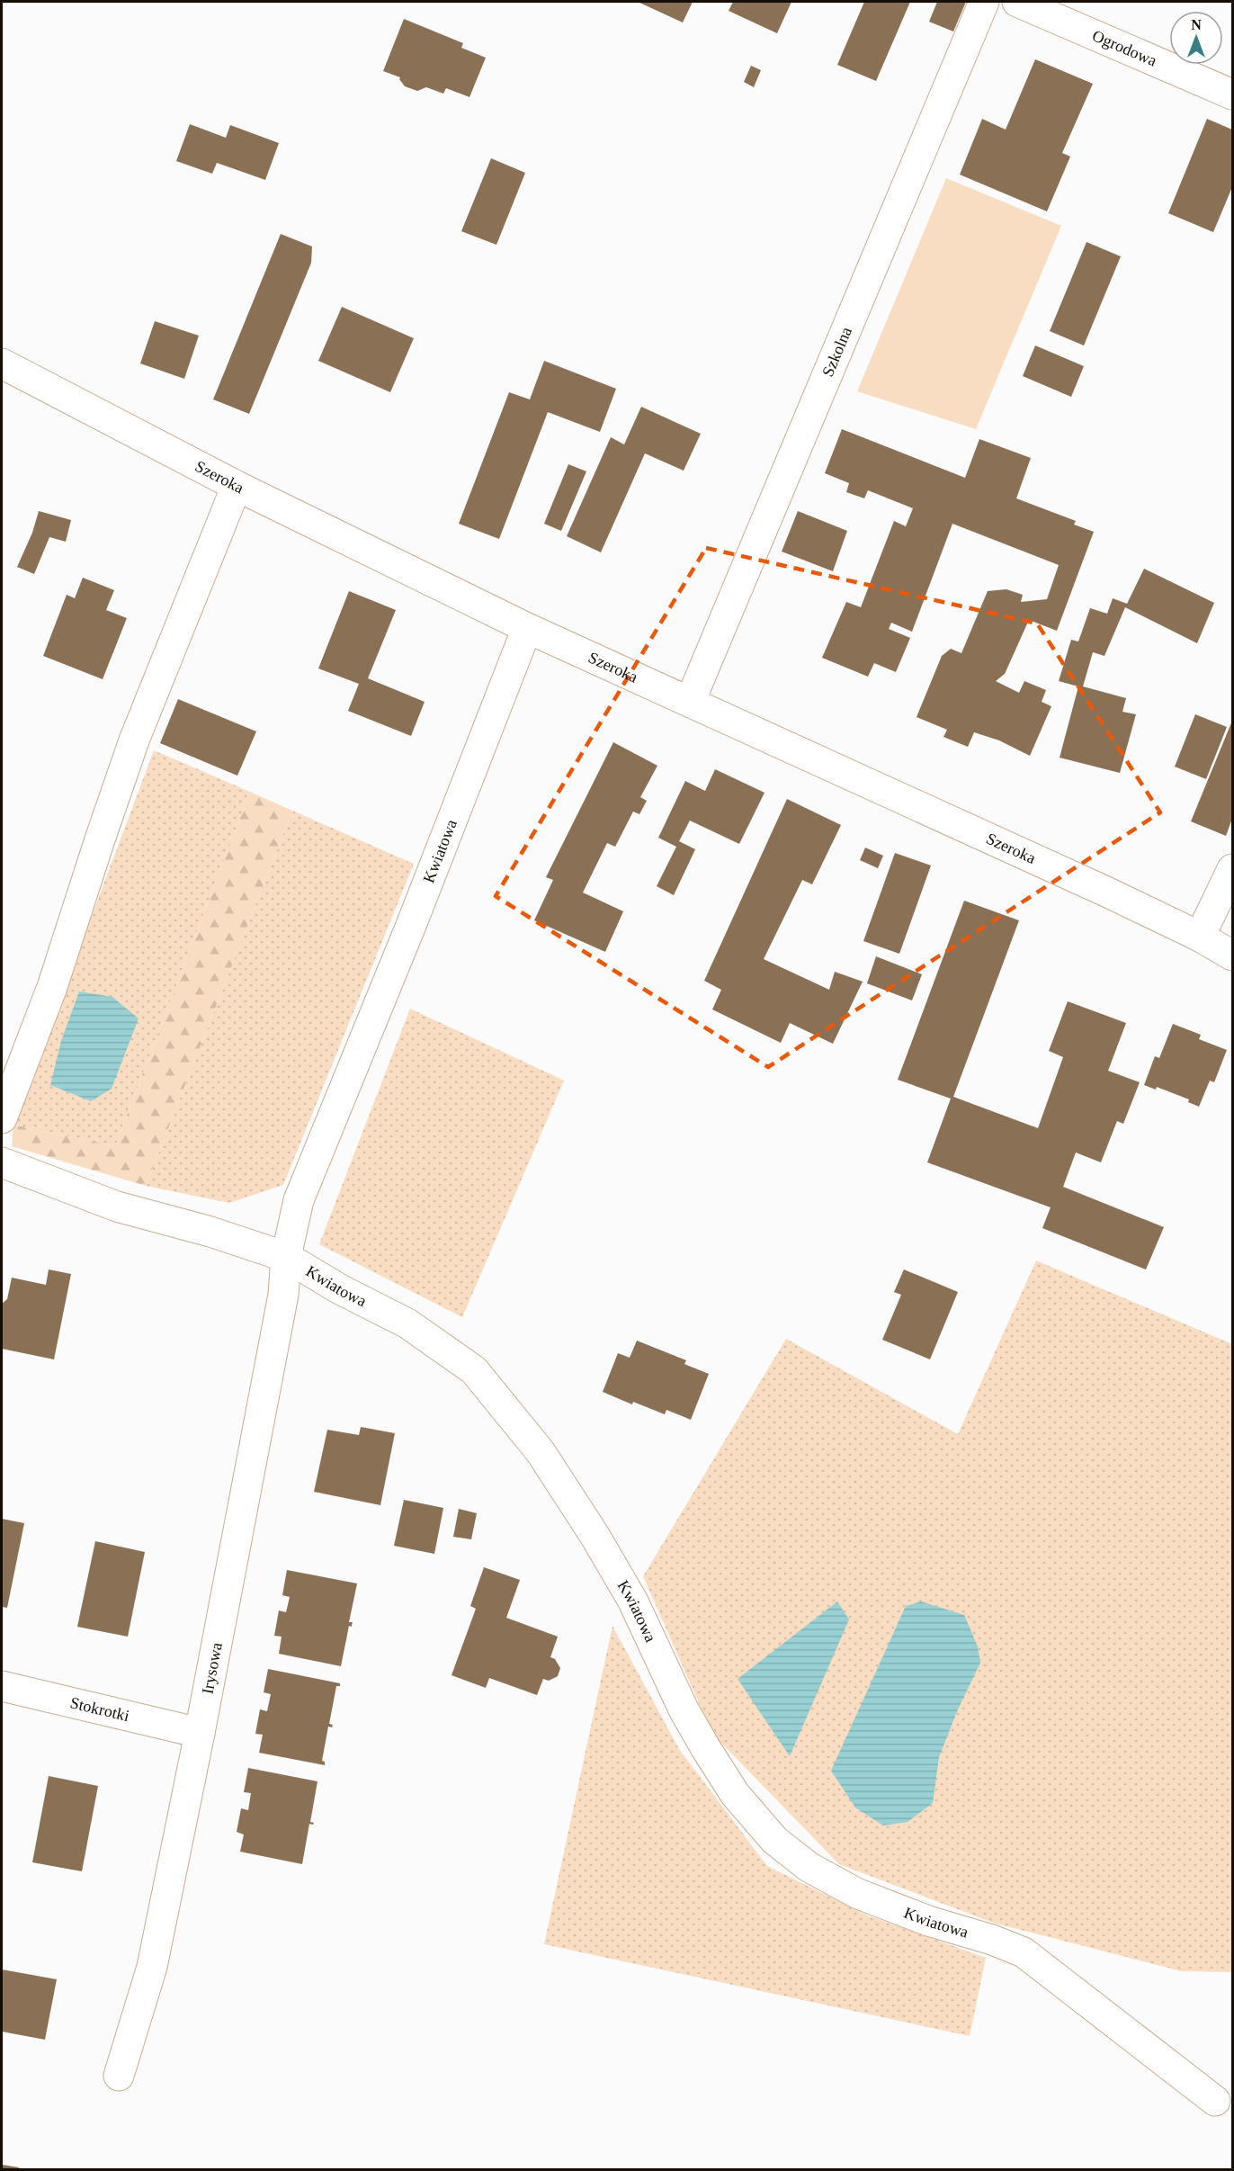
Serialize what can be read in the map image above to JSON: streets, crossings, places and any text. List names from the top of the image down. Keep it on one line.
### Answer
{"streets":{"street":["Ogrodowa","Szkolna","Szeroka","Kwiatowa","Irysowa","Stokrotki"]},"crossings":[["Szkolna","Szeroka"],["Szeroka","Kwiatowa"],["Kwiatowa","Irysowa"],["Irysowa","Stokrotki"]],"north":"top"}
